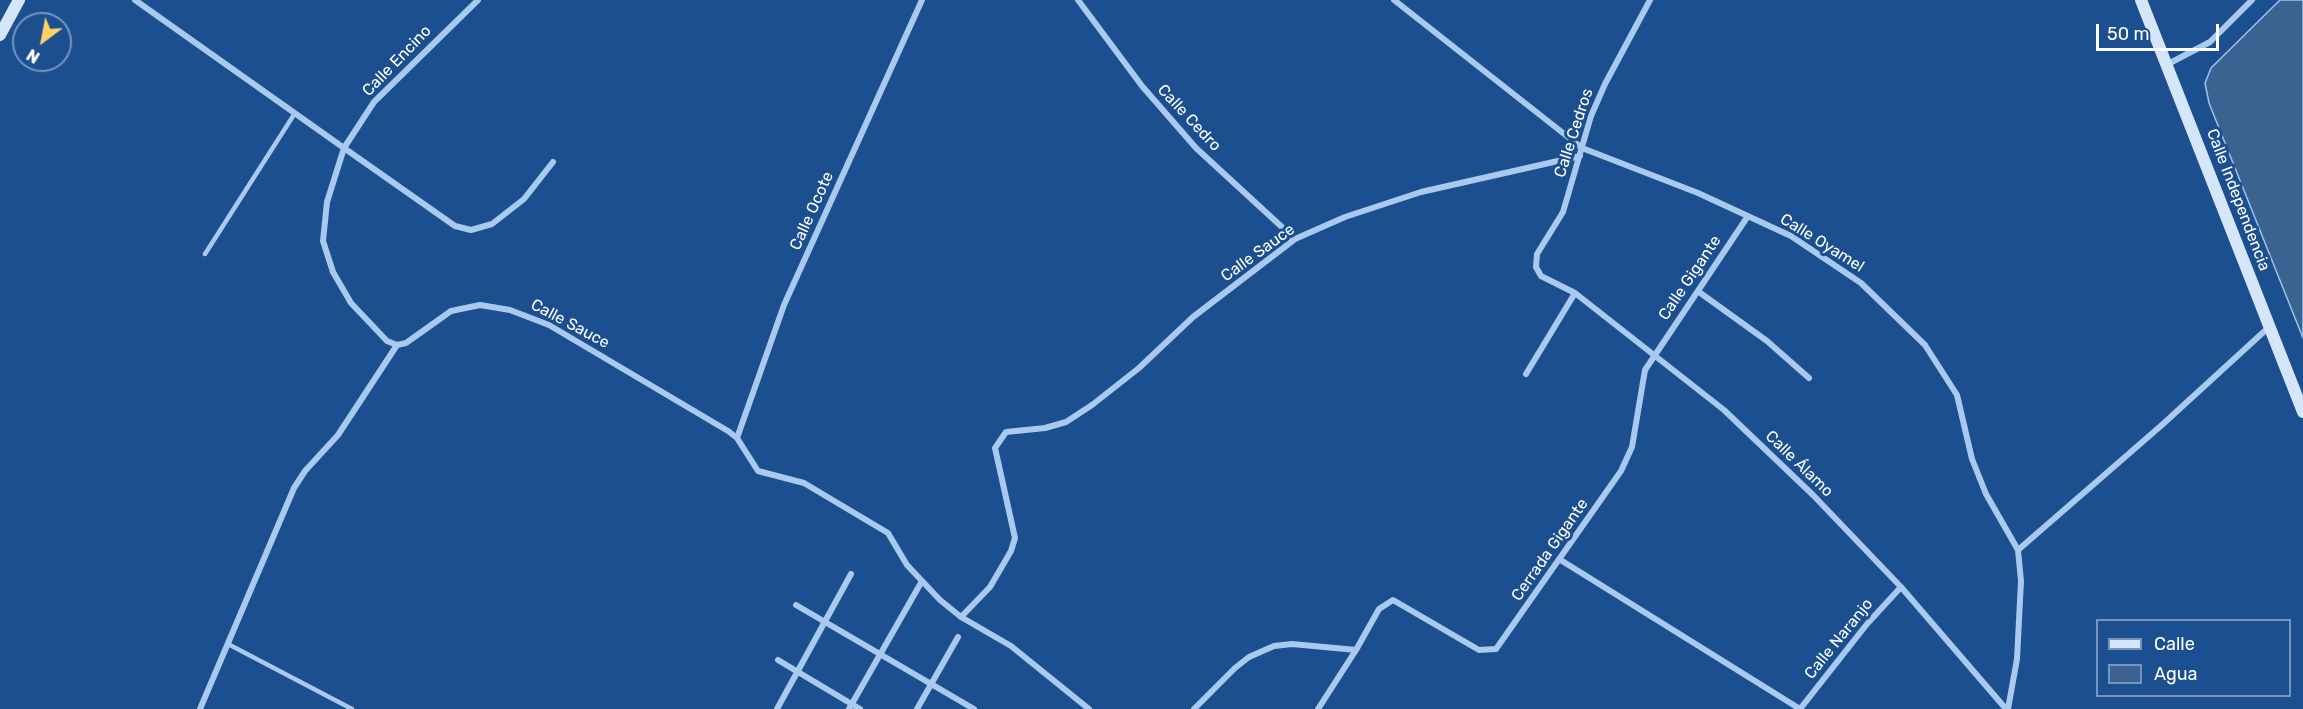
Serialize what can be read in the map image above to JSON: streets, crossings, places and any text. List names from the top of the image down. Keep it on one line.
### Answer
{"streets":{"main road":["Calle Independencia"],"street":["Calle Encino","Calle Cedro","Calle Cedros","Calle Ocote","Calle Oyamel","Calle Sauce","Calle Gigante","Calle Álamo","Cerrada Gigante","Calle Naranjo"]},"crossings":[["Calle Cedro","Calle Sauce"],["Calle Cedros","Calle Oyamel"],["Calle Cedros","Calle Sauce"],["Calle Cedros","Calle Álamo"],["Calle Ocote","Calle Sauce"],["Calle Oyamel","Calle Gigante"],["Calle Oyamel","Calle Álamo"],["Calle Gigante","Calle Álamo"],["Calle Gigante","Cerrada Gigante"],["Calle Álamo","Cerrada Gigante"],["Calle Álamo","Calle Naranjo"]],"legend":["Calle","Agua"],"scale_bar":"50 m","north":"bottom left"}
